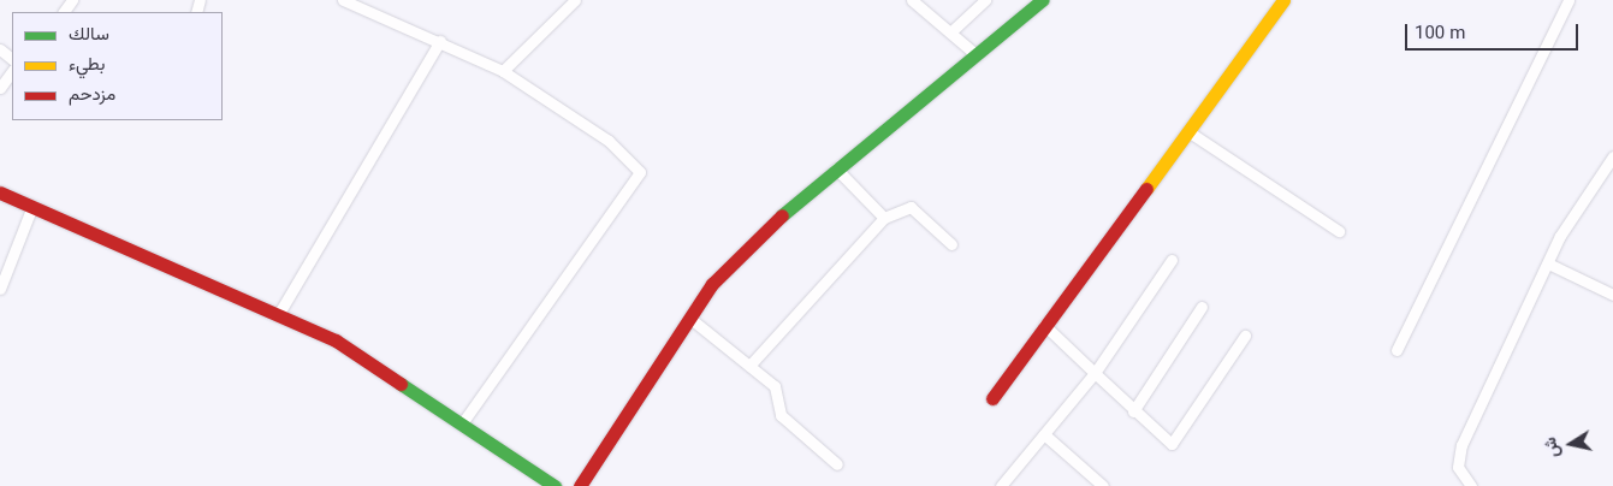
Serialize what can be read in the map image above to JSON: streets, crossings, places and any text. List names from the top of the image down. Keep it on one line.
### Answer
{"legend":["سالك","بطيء","مزدحم"],"scale_bar":"100 m","north":"left"}
